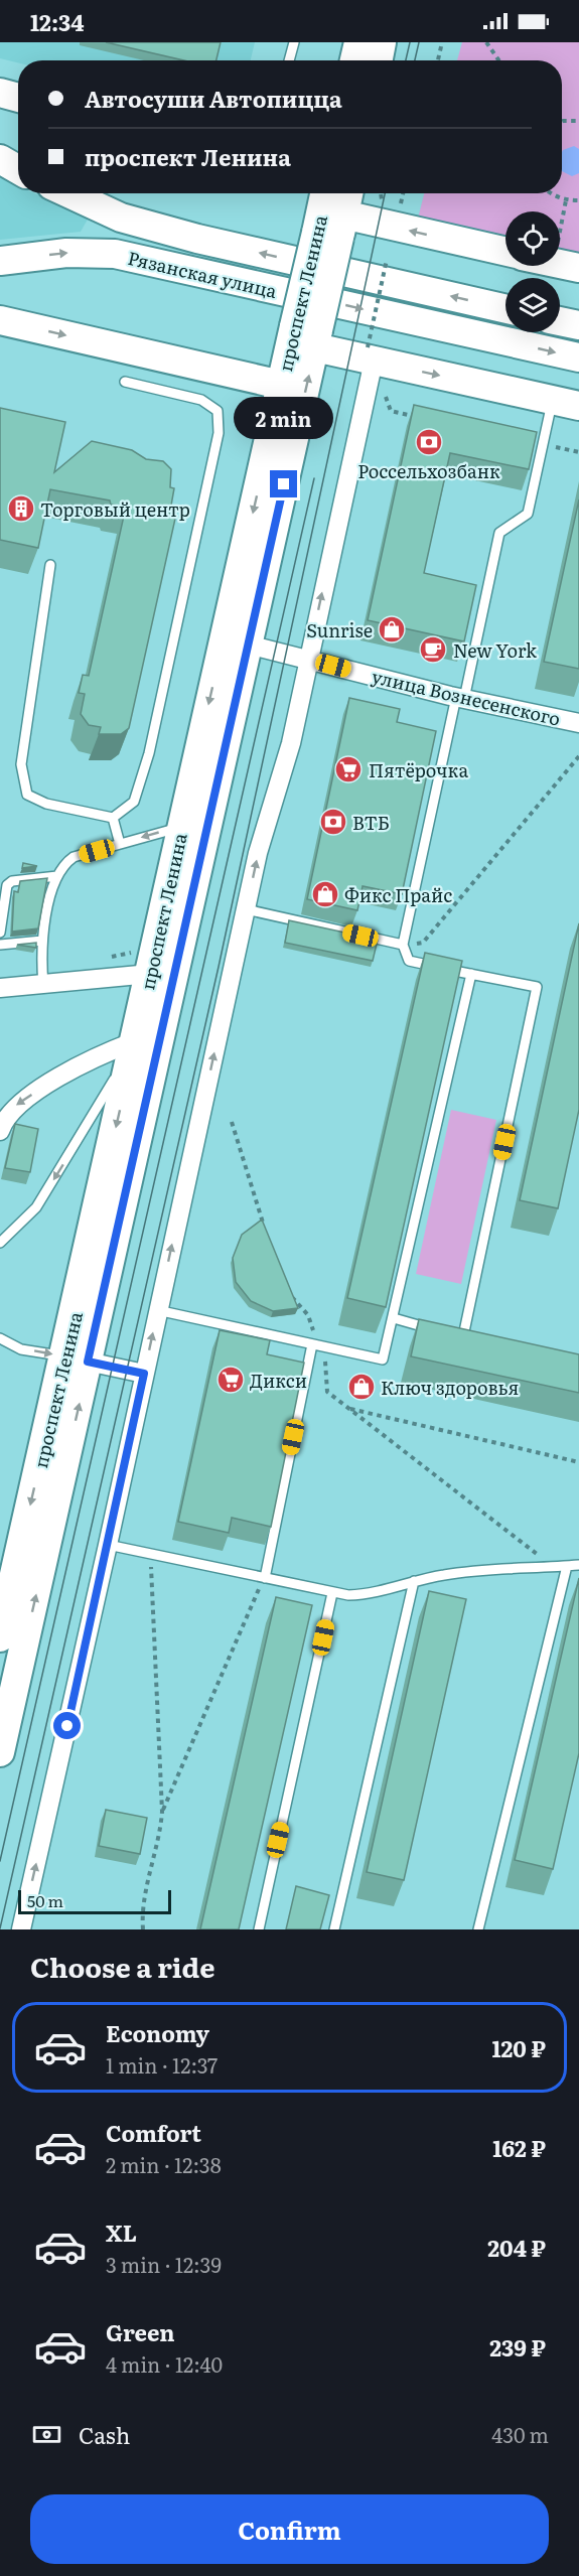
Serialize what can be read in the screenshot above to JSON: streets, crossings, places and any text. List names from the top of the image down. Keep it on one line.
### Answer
{"streets":{"main road":["Рязанская улица","проспект Ленина"],"street":["улица Вознесенского"]},"crossings":[["проспект Ленина","улица Вознесенского"]],"places":{"bank":["Россельхозбанк","ВТБ"],"building":["Торговый центр"],"shop":["Sunrise","Фикс Прайс","Ключ здоровья"],"cafe":["New York"],"supermarket":["Пятёрочка","Дикси"]},"scale_bar":"50 m","page":{"status":"12:34","banner":["Автосуши Автопицца","проспект Ленина"],"bubble":"2 min","scale":"50 m","heading":"Choose a ride","list":[{"name":"Economy","note":"1 min · 12:37","value":"120 ₽"},{"name":"Comfort","note":"2 min · 12:38","value":"162 ₽"},{"name":"XL","note":"3 min · 12:39","value":"204 ₽"},{"name":"Green","note":"4 min · 12:40","value":"239 ₽"}],"pay":["Cash","430 m"],"buttons":"Confirm"}}
